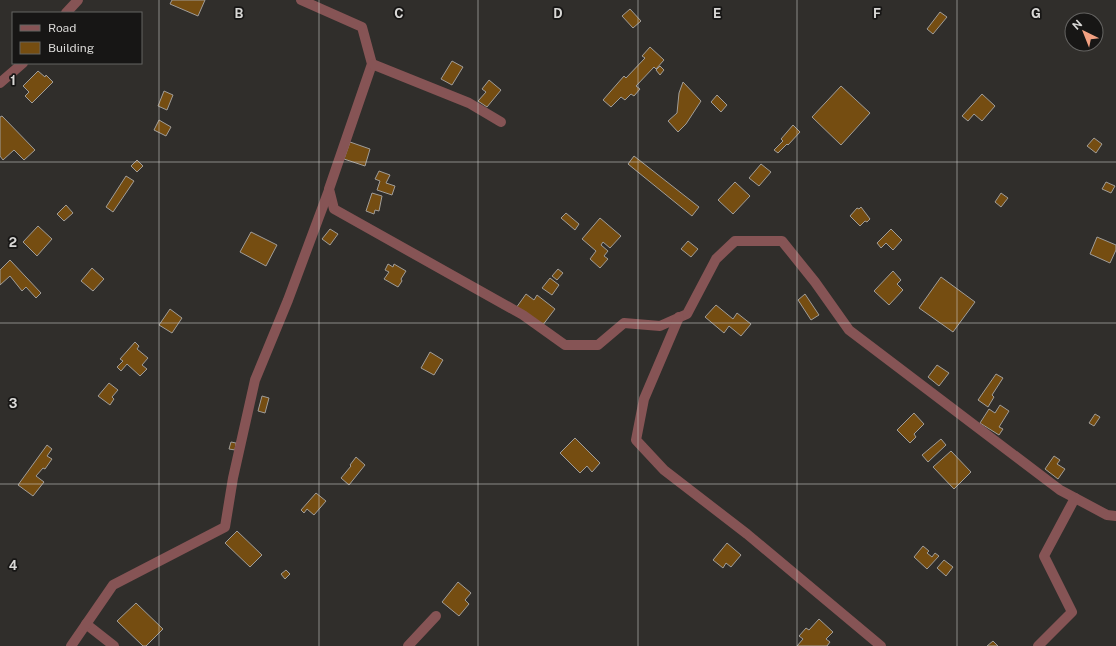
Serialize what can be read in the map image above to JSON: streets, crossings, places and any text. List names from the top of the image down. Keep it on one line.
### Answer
{"legend":["Road","Building"],"north":"top left","grid":{"columns":["B","C","D","E","F","G"],"rows":["1","2","3","4"]}}
